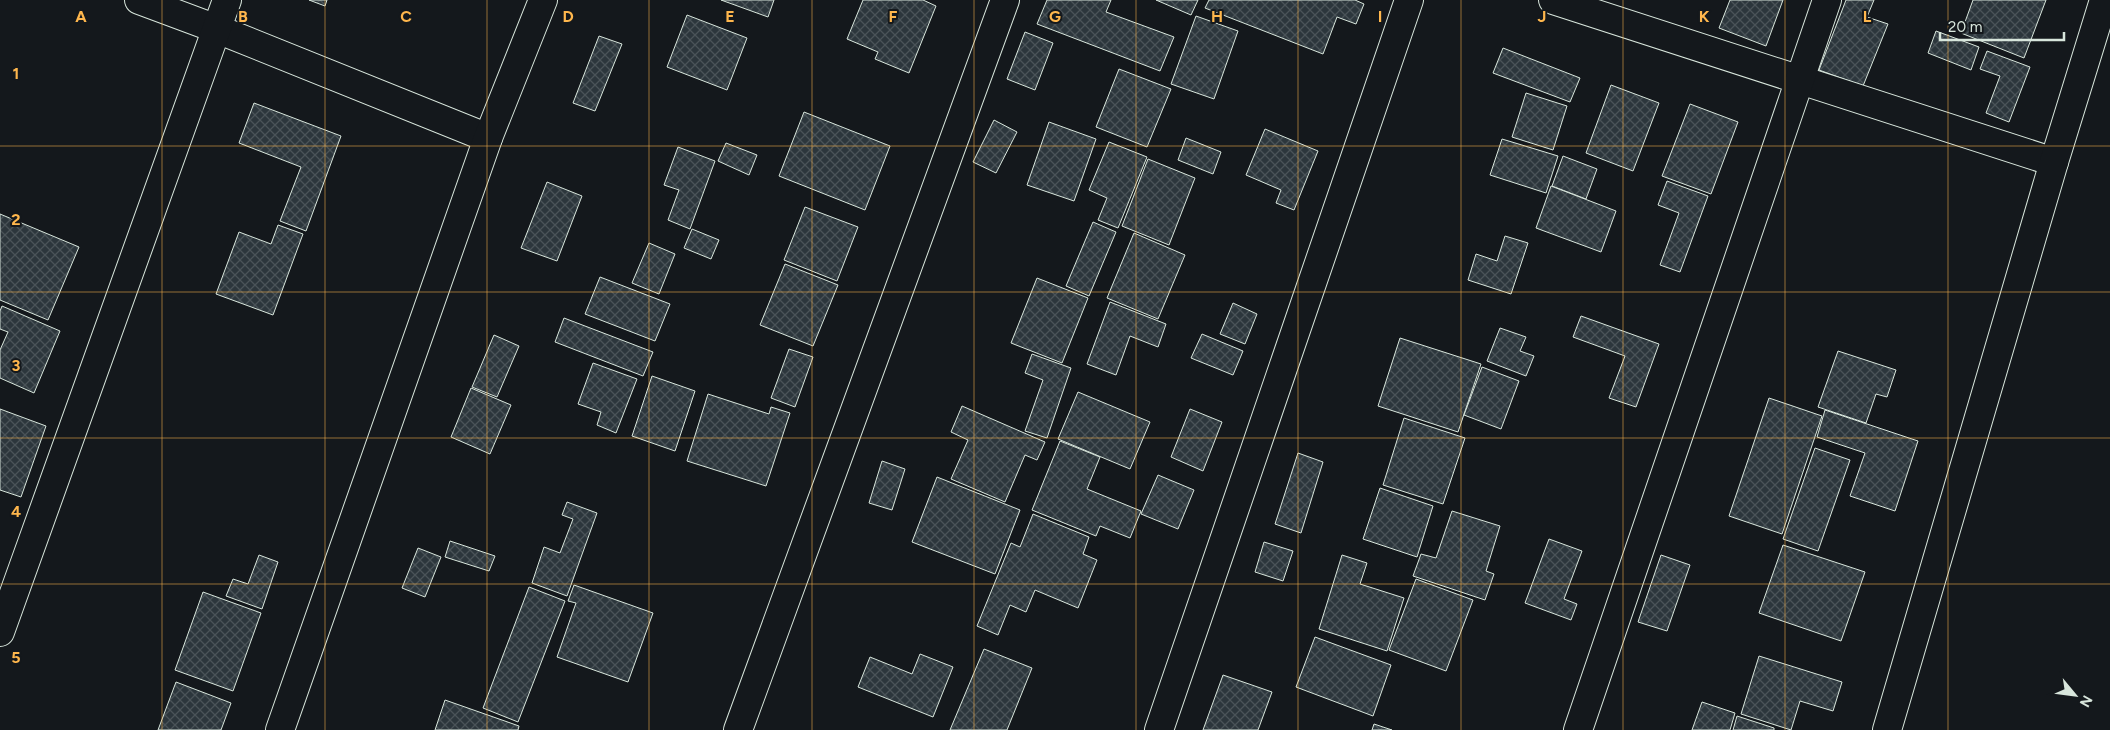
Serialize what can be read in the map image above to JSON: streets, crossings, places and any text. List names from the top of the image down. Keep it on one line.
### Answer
{"scale_bar":"20 m","north":"bottom right","grid":{"columns":["A","B","C","D","E","F","G","H","I","J","K","L"],"rows":["1","2","3","4","5"]}}
